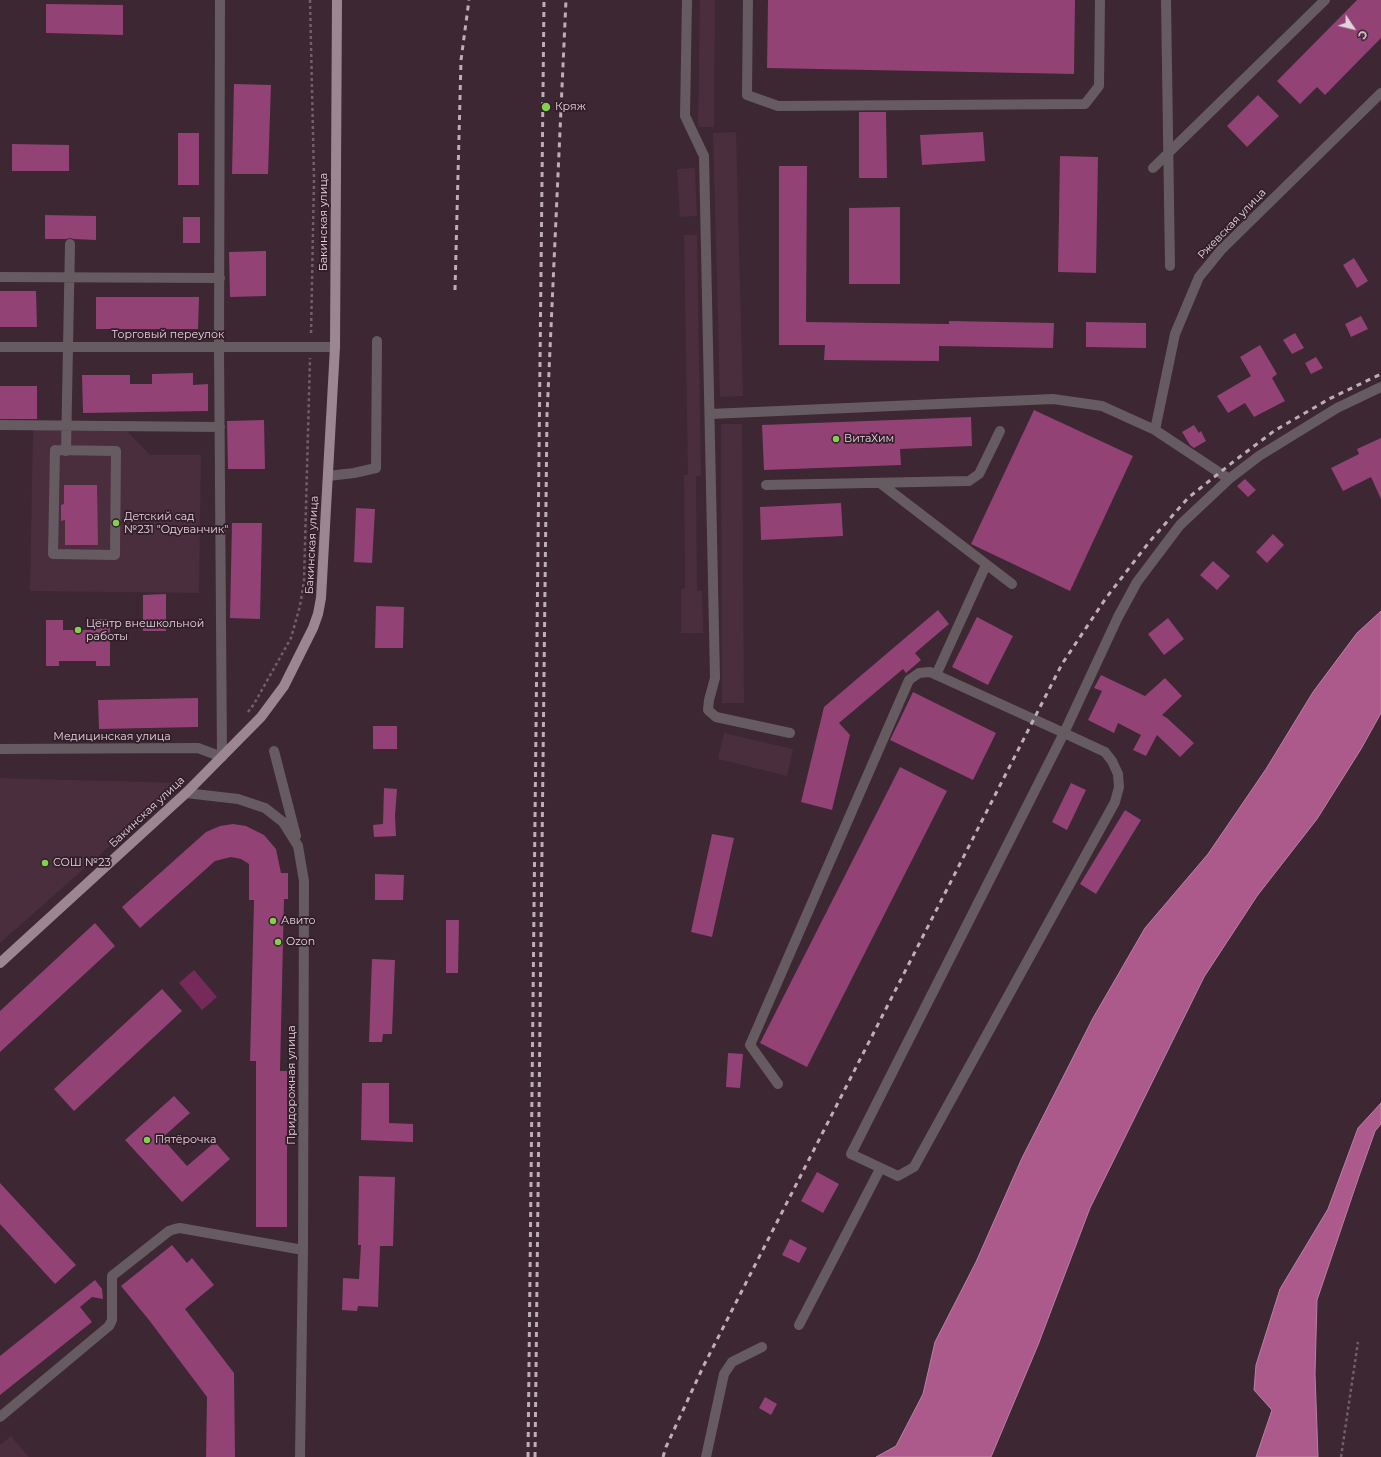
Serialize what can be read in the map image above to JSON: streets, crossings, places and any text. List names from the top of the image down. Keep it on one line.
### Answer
{"streets":{"main road":["Бакинская улица"],"street":["Ржевская улица","Торговый переулок","Медицинская улица","Придорожная улица"]},"crossings":[["Бакинская улица","Торговый переулок"],["Бакинская улица","Медицинская улица"],["Бакинская улица","Придорожная улица"]],"places":["Кряж","ВитаХим","Детский сад №231 \"Одуванчик\"","Центр внешкольной работы","СОШ №23","Авито","Ozon","Пятёрочка"],"north":"bottom right"}
